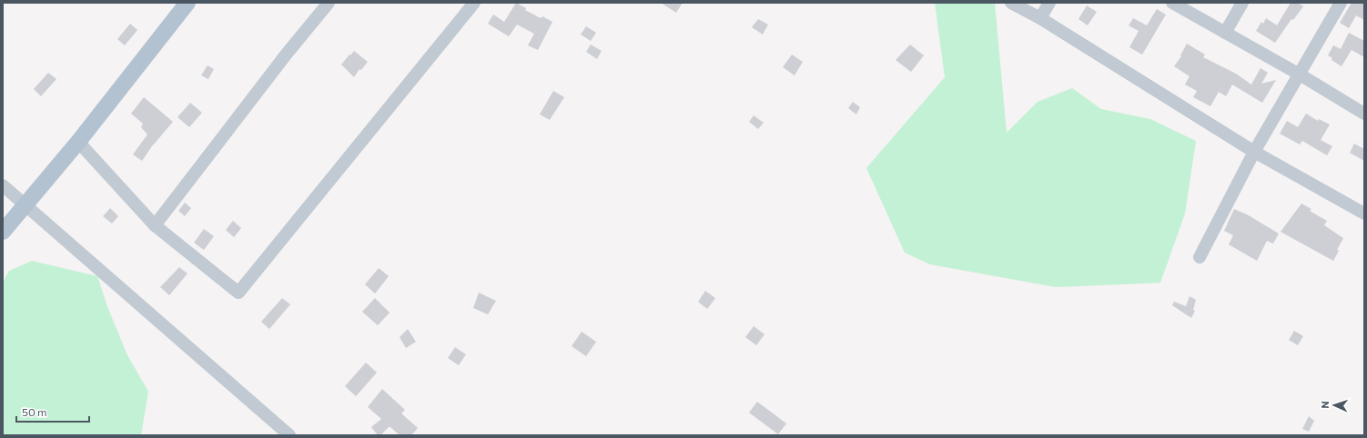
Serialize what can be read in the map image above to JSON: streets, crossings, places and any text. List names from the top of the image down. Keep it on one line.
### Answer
{"scale_bar":"50 m","north":"left"}
